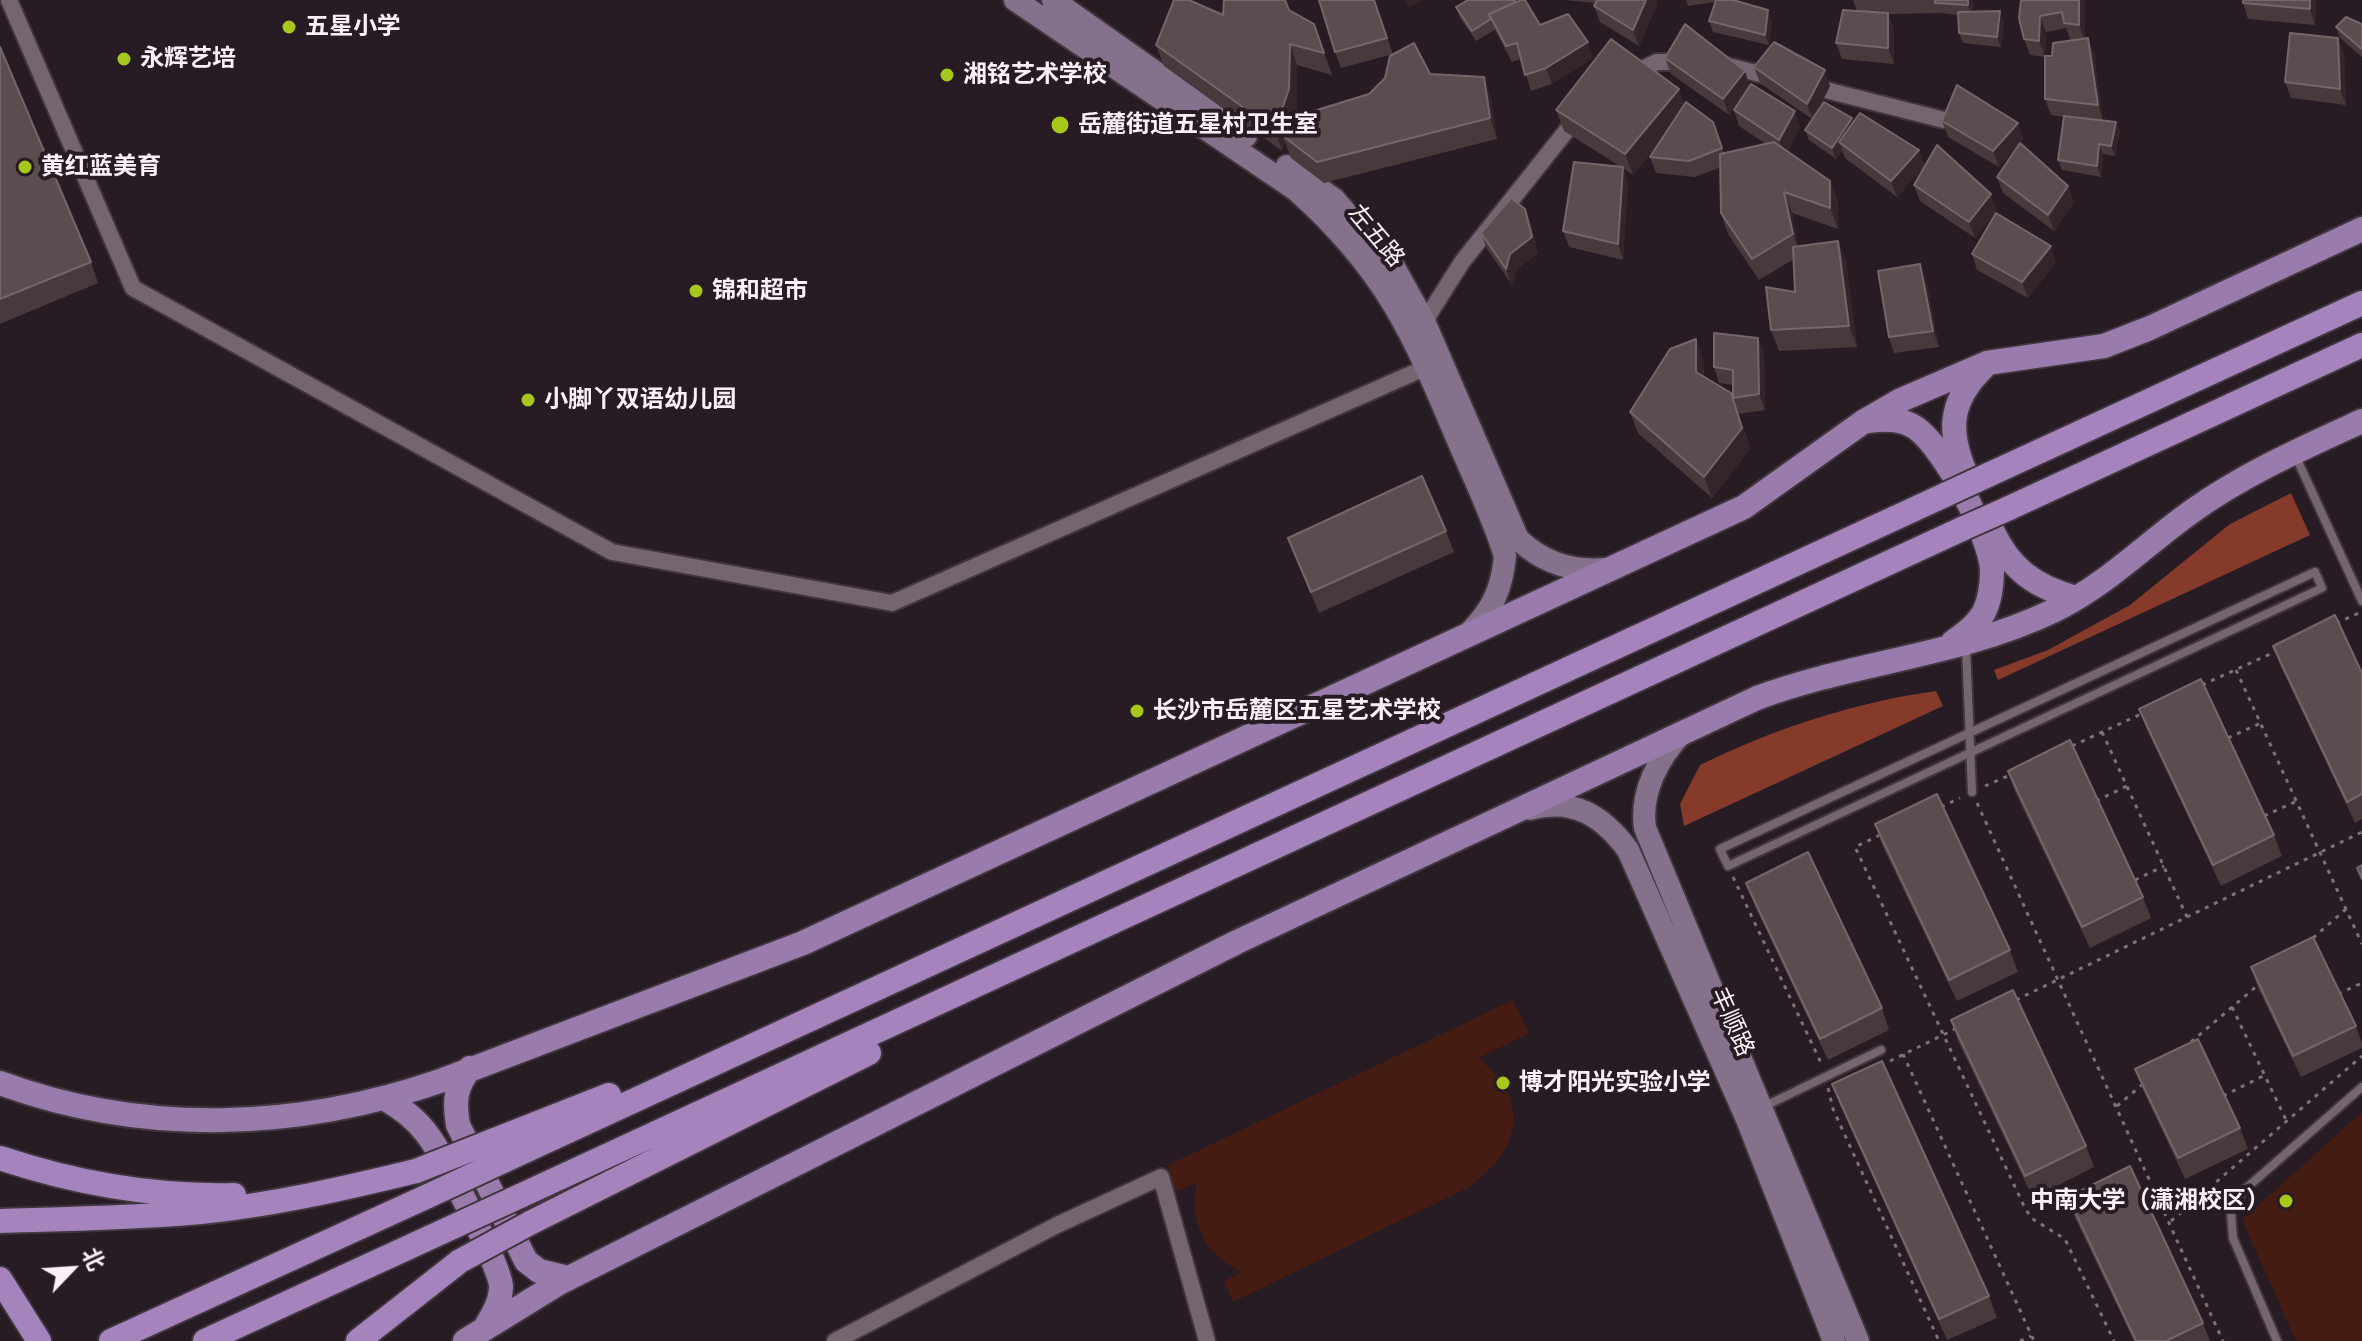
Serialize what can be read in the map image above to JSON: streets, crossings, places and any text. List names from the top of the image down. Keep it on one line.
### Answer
{"streets":{"main road":["左五路","丰顺路"]},"places":["五星小学","永辉艺培","湘铭艺术学校","岳麓街道五星村卫生室","黄红蓝美育","锦和超市","小脚丫双语幼儿园","长沙市岳麓区五星艺术学校","博才阳光实验小学","中南大学（潇湘校区）"],"north":"top right"}
